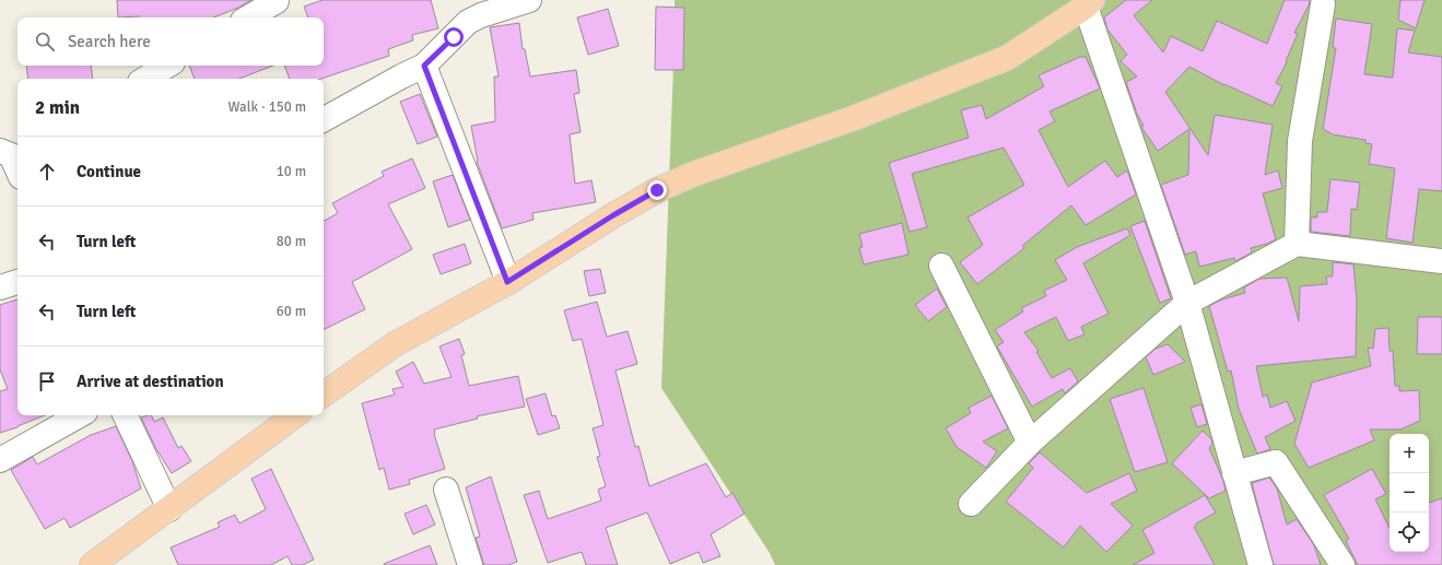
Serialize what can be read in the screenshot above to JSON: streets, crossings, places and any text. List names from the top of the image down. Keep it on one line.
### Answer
{"page":{"search":"Search here","heading":["2 min","Walk · 150 m"],"list":[["Continue","10 m"],["Turn left","80 m"],["Turn left","60 m"],"Arrive at destination"],"map_buttons":["+","−"]}}
